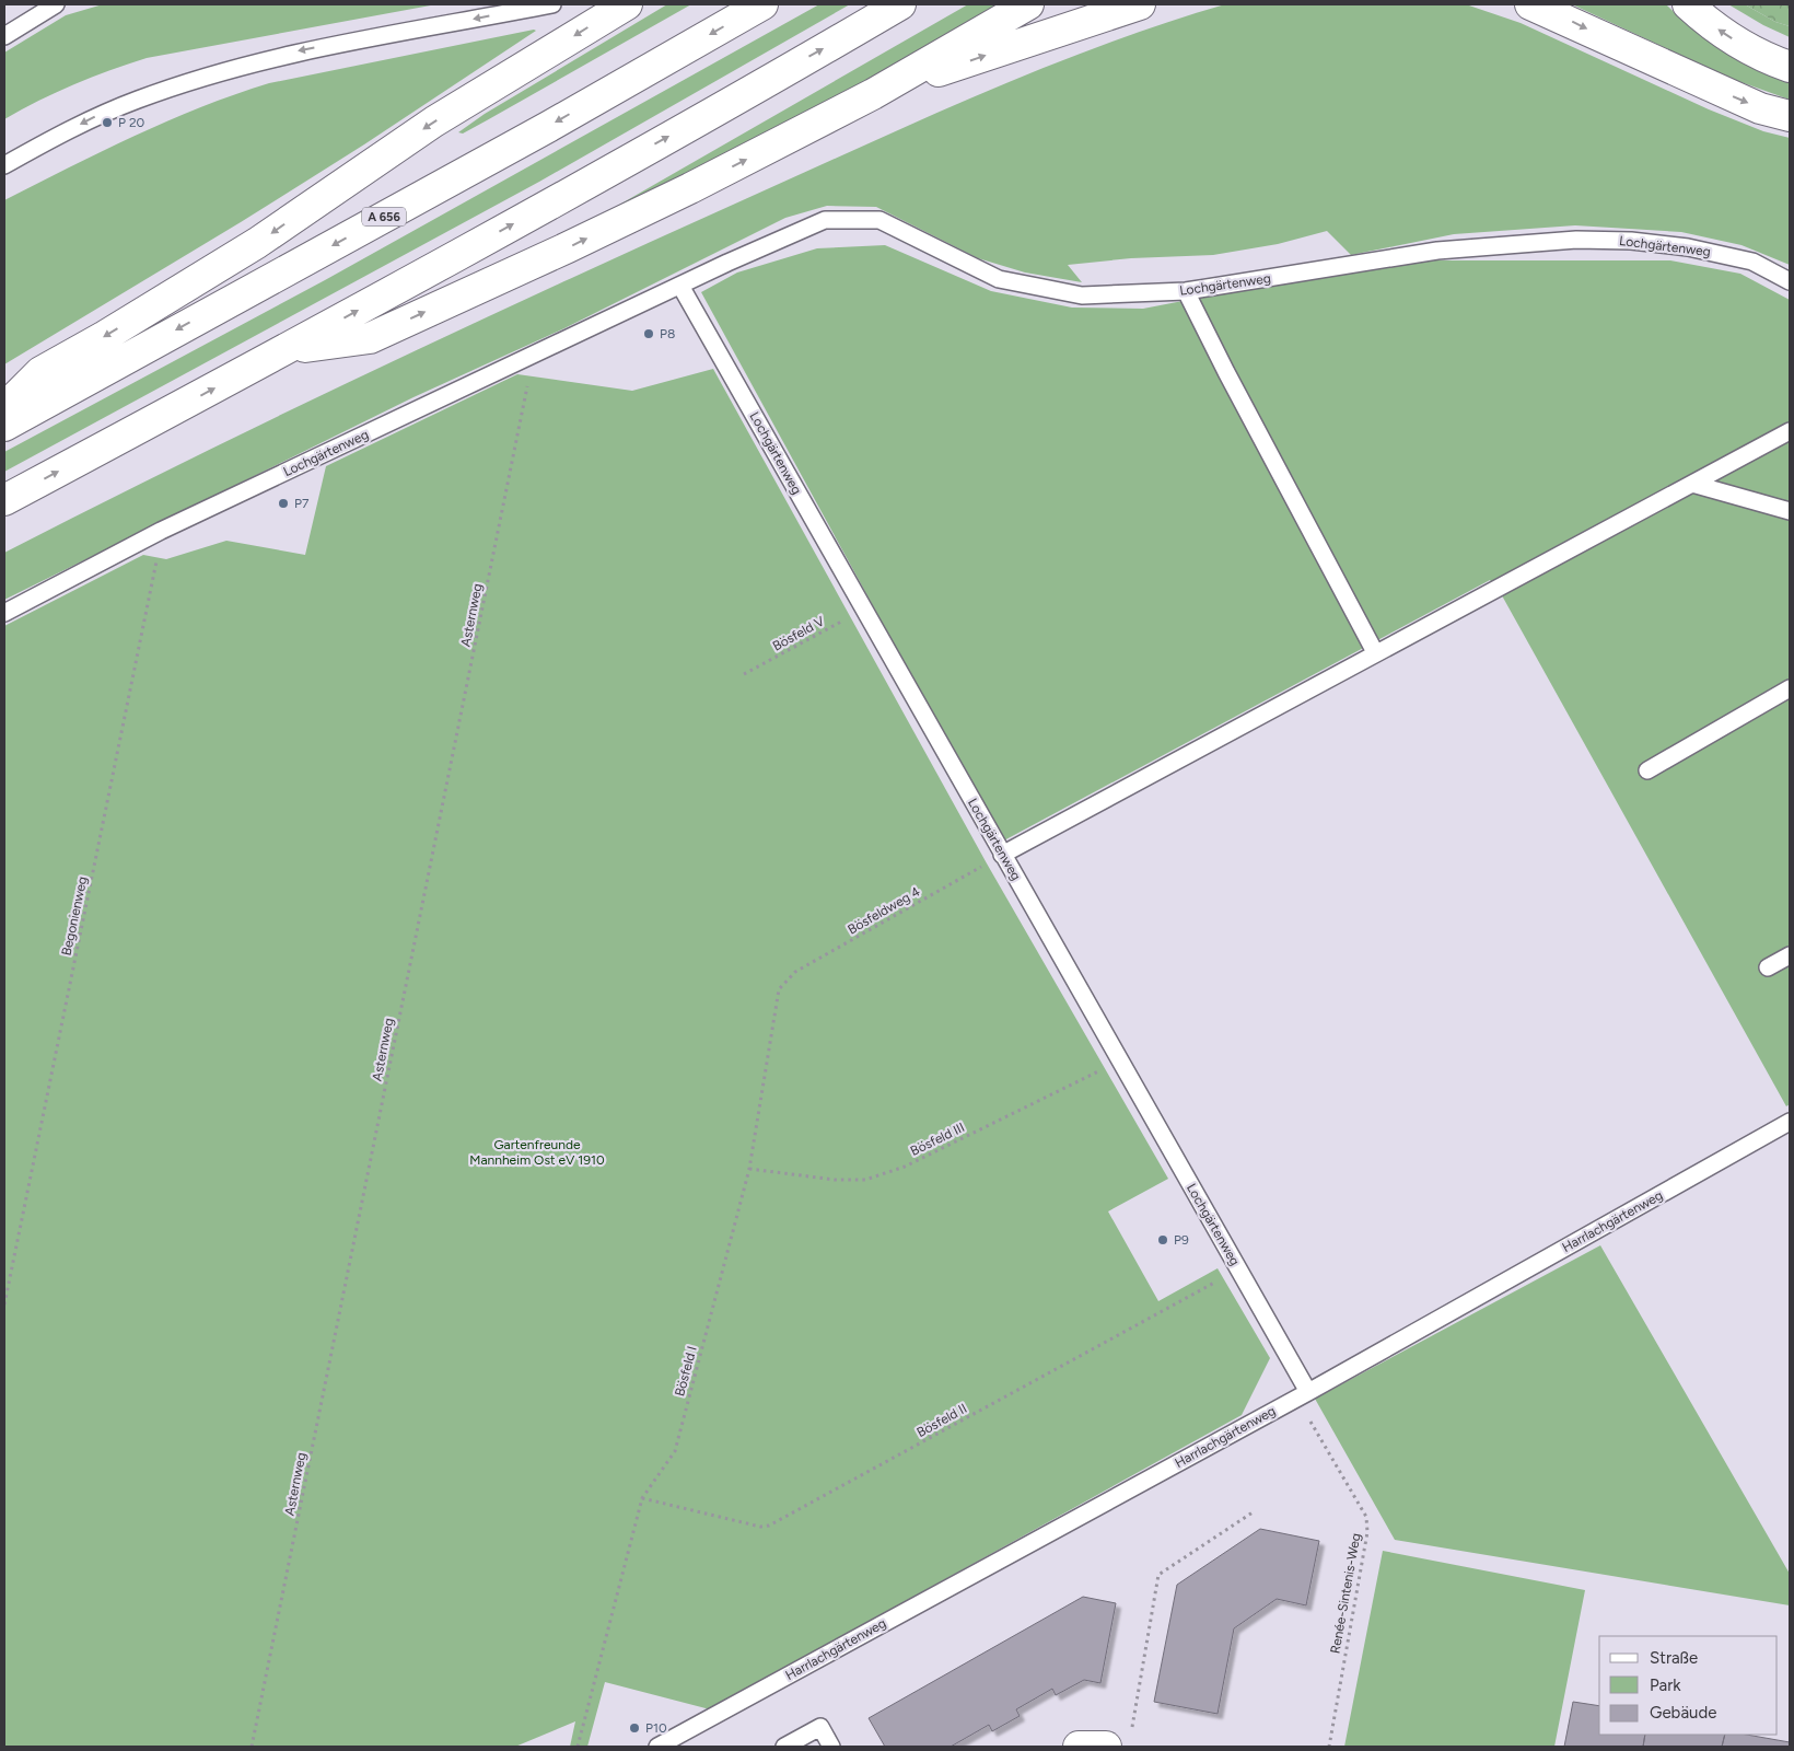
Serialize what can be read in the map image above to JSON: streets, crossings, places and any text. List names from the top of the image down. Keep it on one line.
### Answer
{"streets":{"main road":["A 656"],"lane":["Lochgärtenweg","Harrlachgärtenweg"],"path":["Asternweg","Bösfeld V","Bösfeldweg 4","Begonienweg","Bösfeld III","Bösfeld I","Bösfeld II","Renée-Sintenis-Weg"]},"crossings":[["Lochgärtenweg","Asternweg"],["Lochgärtenweg","Bösfeld V"],["Lochgärtenweg","Bösfeldweg 4"],["Lochgärtenweg","Begonienweg"],["Lochgärtenweg","Bösfeld III"],["Lochgärtenweg","Harrlachgärtenweg"],["Lochgärtenweg","Bösfeld II"],["Lochgärtenweg","Renée-Sintenis-Weg"],["Bösfeldweg 4","Bösfeld I"],["Bösfeld III","Bösfeld I"],["Harrlachgärtenweg","Renée-Sintenis-Weg"],["Bösfeld I","Bösfeld II"]],"parks":["Gartenfreunde Mannheim Ost eV 1910"],"places":["P 20","P8","P7","P9","P10"],"legend":["Straße","Park","Gebäude"]}
